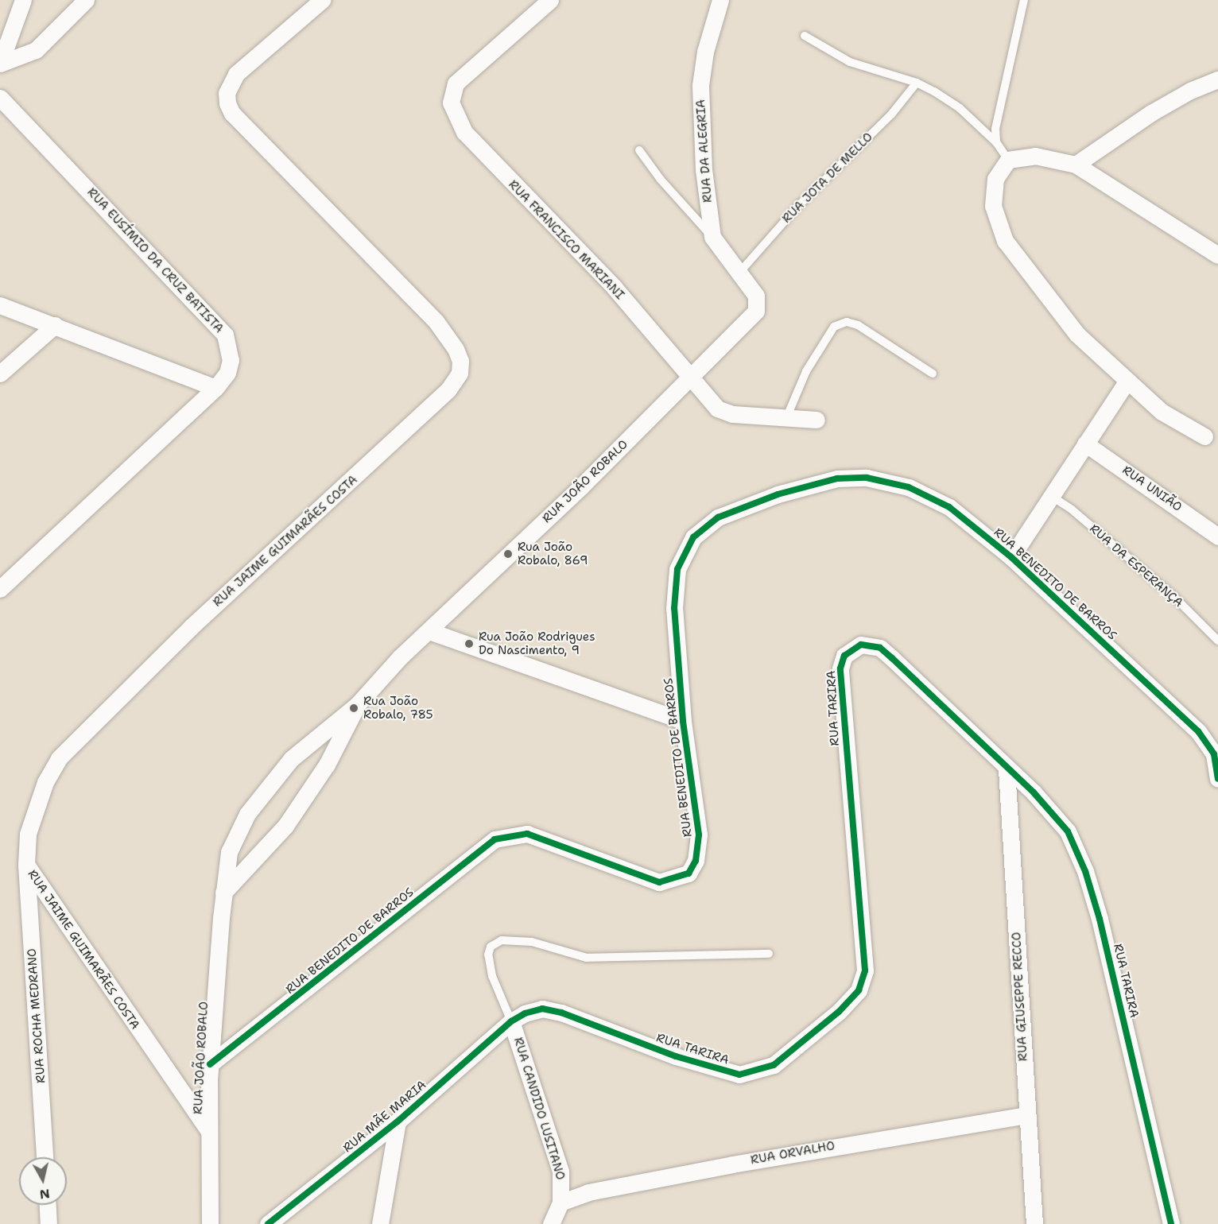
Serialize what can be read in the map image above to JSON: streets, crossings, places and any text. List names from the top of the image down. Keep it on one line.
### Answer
{"streets":{"street":["RUA DA ALEGRIA","RUA FRANCISCO MARIANI","RUA EUSÍMIO DA CRUZ BATISTA","RUA JOÃO ROBALO","RUA UNIÃO","RUA JAIME GUIMARÃES COSTA","RUA BENEDITO DE BARROS","RUA TARIRA","RUA GIUSEPPE RECCO","RUA ROCHA MEDRANO","RUA CANDIDO LUSITANO","RUA MÃE MARIA","RUA ORVALHO"],"lane":["RUA JOTA DE MELLO","RUA DA ESPERANÇA"]},"crossings":[["RUA DA ALEGRIA","RUA JOTA DE MELLO"],["RUA DA ALEGRIA","RUA JOÃO ROBALO"],["RUA FRANCISCO MARIANI","RUA JOÃO ROBALO"],["RUA JOÃO ROBALO","RUA JAIME GUIMARÃES COSTA"],["RUA JOÃO ROBALO","RUA BENEDITO DE BARROS"],["RUA JAIME GUIMARÃES COSTA","RUA ROCHA MEDRANO"],["RUA TARIRA","RUA GIUSEPPE RECCO"],["RUA TARIRA","RUA CANDIDO LUSITANO"],["RUA TARIRA","RUA MÃE MARIA"],["RUA GIUSEPPE RECCO","RUA ORVALHO"],["RUA CANDIDO LUSITANO","RUA MÃE MARIA"],["RUA CANDIDO LUSITANO","RUA ORVALHO"]],"places":["Rua João Robalo, 869","Rua João Rodrigues Do Nascimento, 9","Rua João Robalo, 785"],"north":"bottom"}
